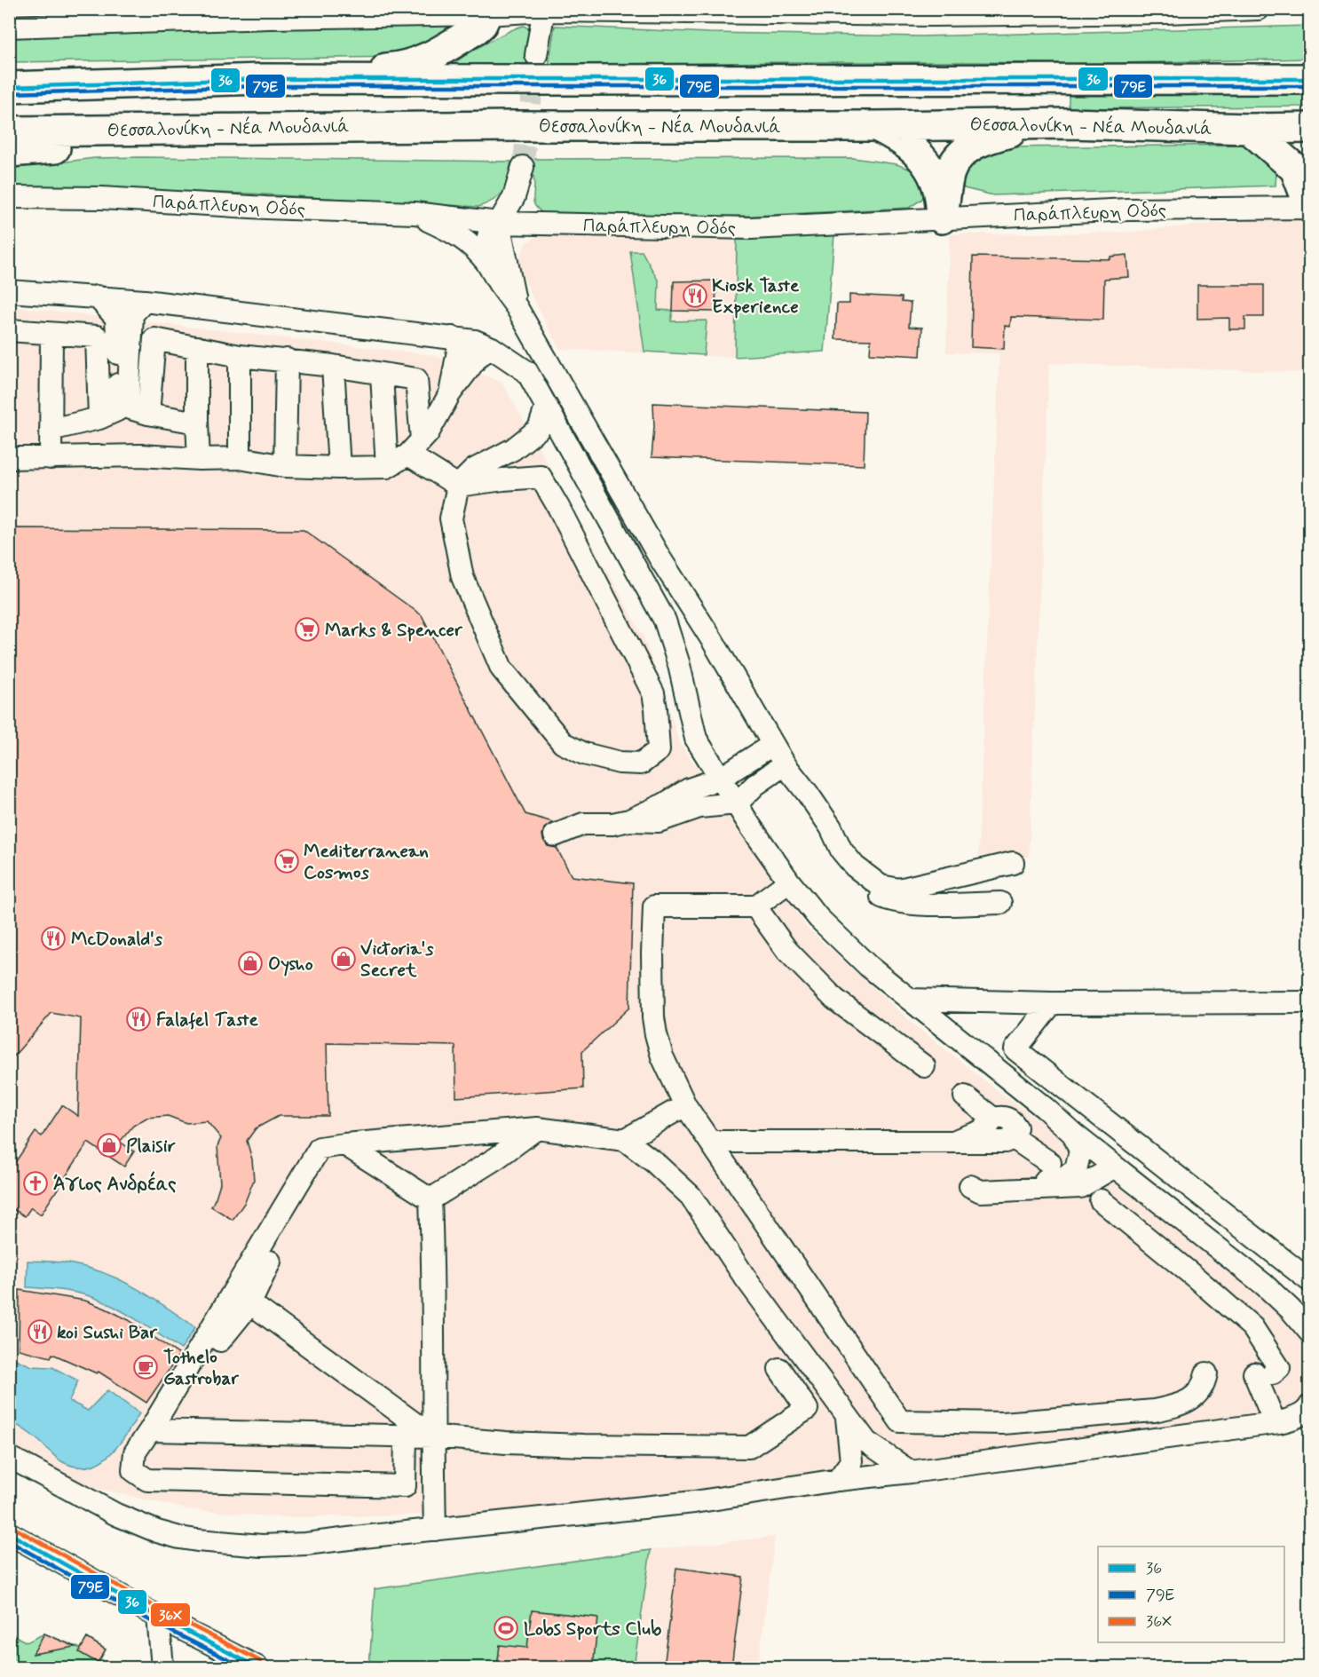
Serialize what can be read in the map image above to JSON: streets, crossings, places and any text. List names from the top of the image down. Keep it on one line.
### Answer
{"streets":{"highway":["Θεσσαλονίκη - Νέα Μουδανιά"],"street":["Παράπλευρη Οδός"]},"places":{"restaurant":["Kiosk Taste Experience","McDonald's","Falafel Taste","koi Sushi Bar"],"supermarket":["Marks & Spencer","Mediterranean Cosmos"],"shop":["Victoria's Secret","Oysho","Plaisir"],"church":["Άγιος Ανδρέας"],"cafe":["Tothelo Gastrobar"],"sports":["Lobs Sports Club"]},"lines":["transit line 36","transit line 79Ε","transit line 36Χ"],"legend":["36","79Ε","36Χ"]}
